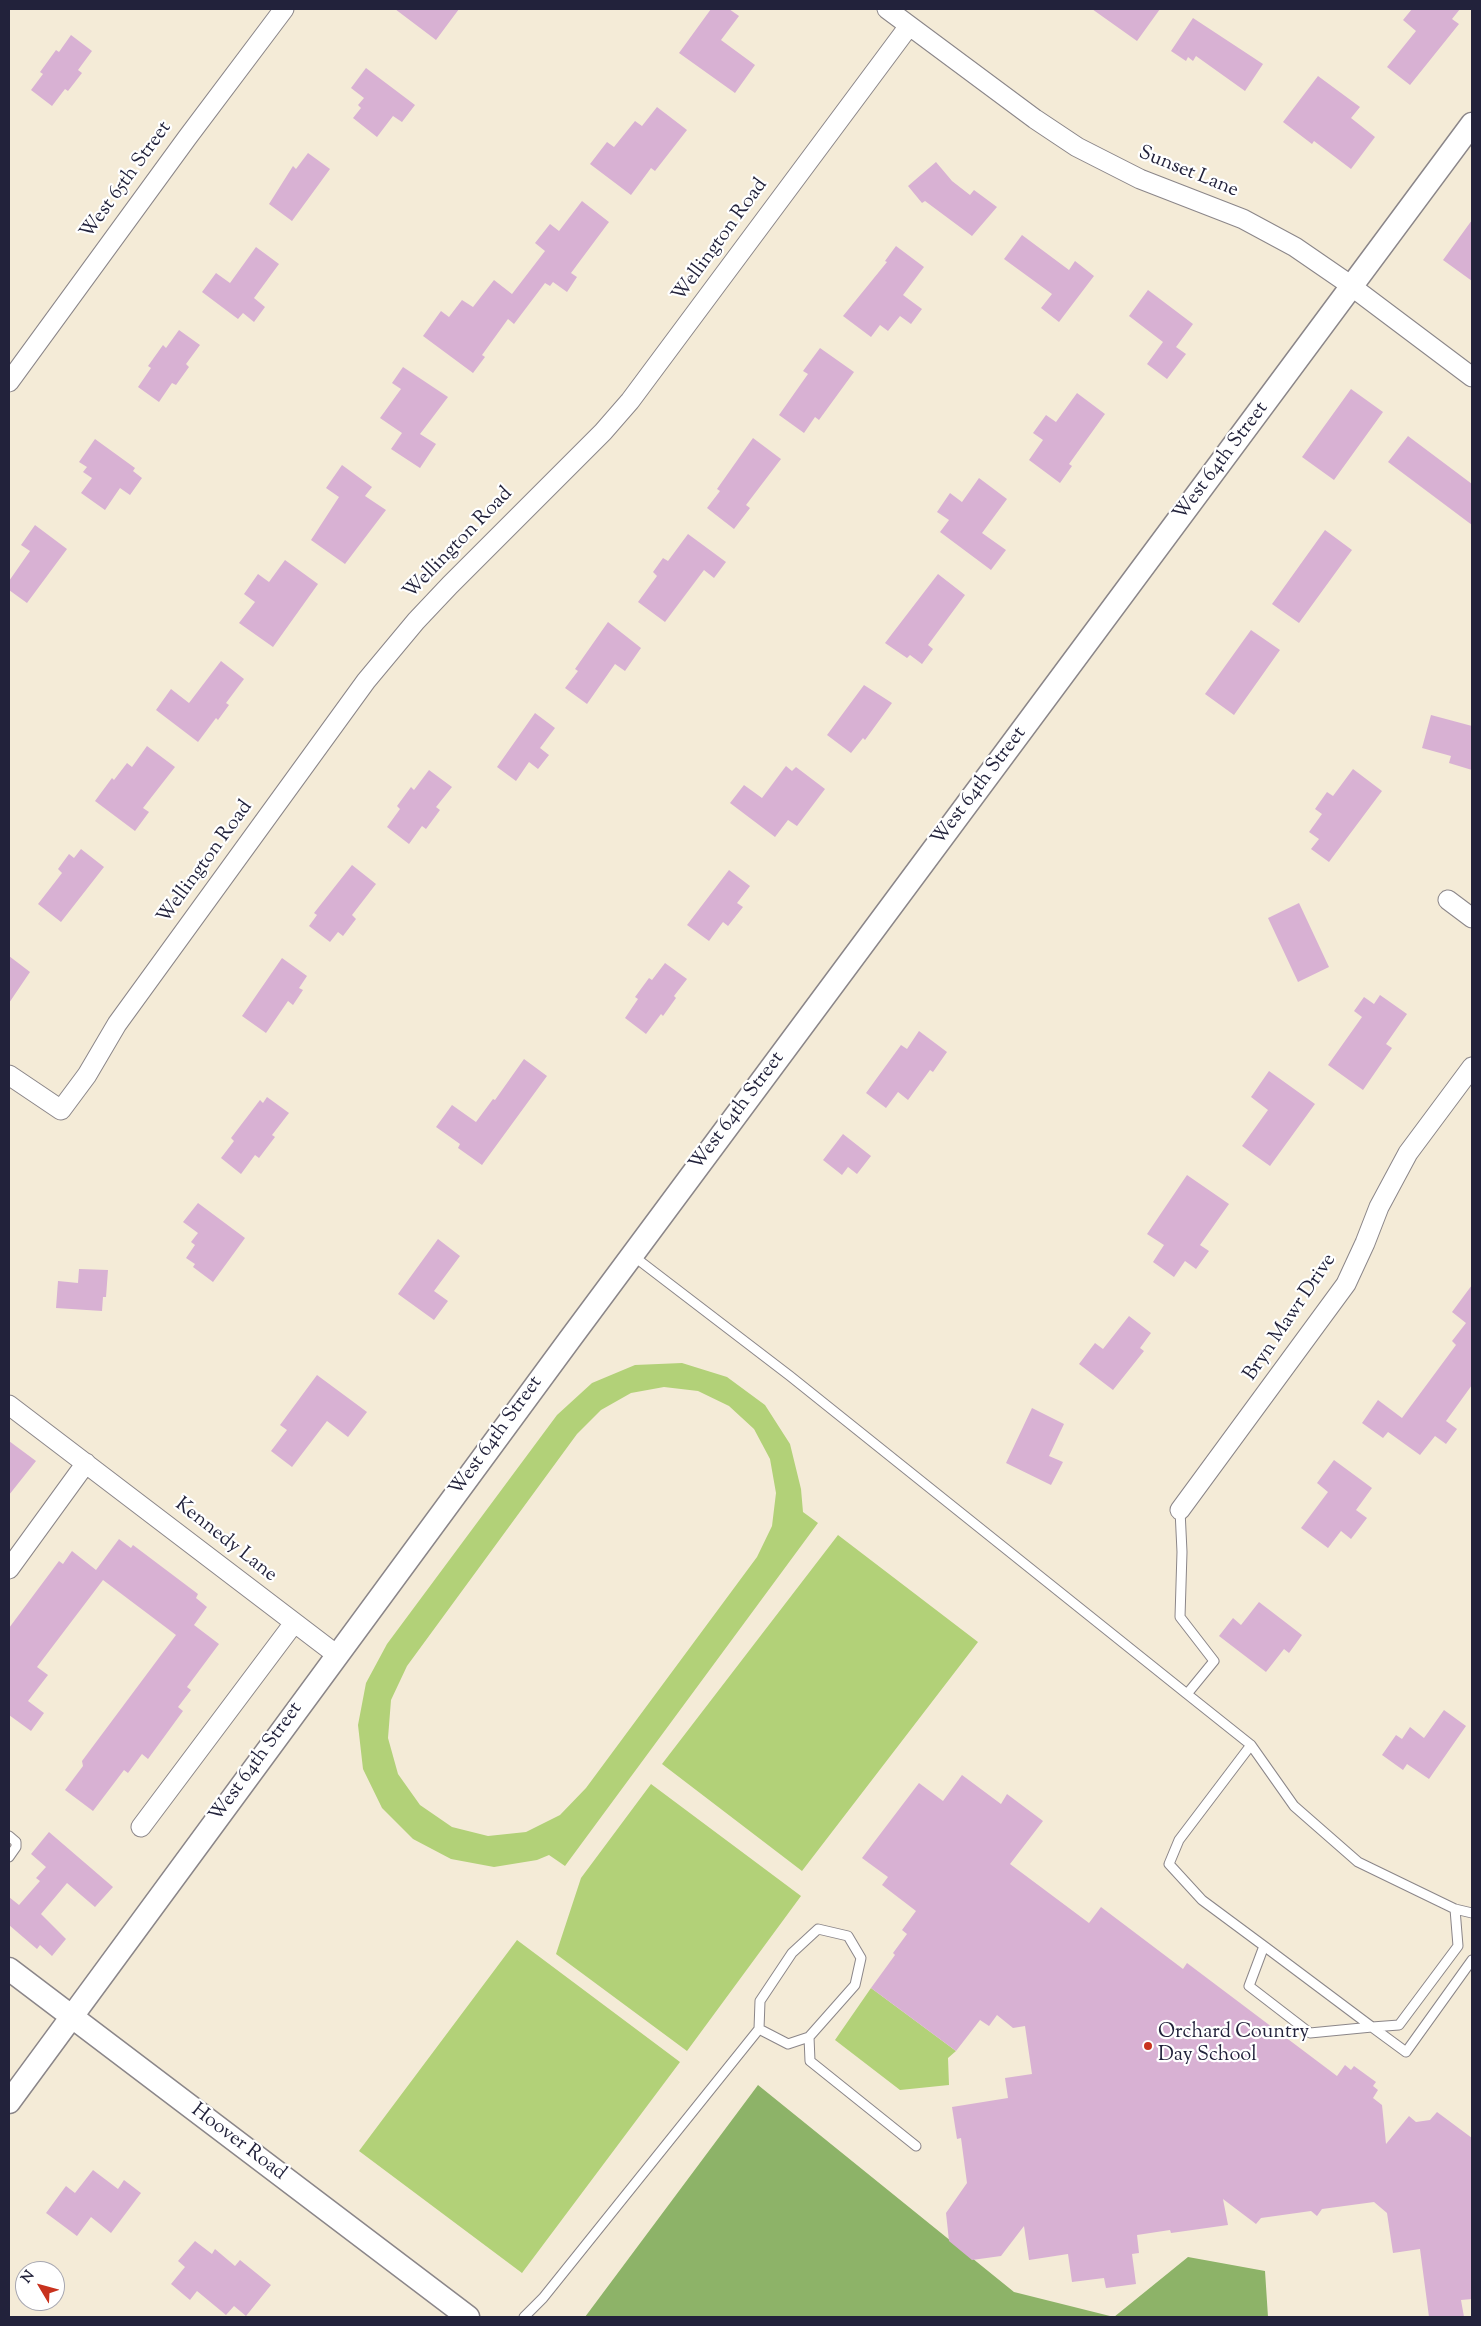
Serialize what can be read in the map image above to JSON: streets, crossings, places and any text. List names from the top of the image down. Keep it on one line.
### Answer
{"streets":{"street":["Sunset Lane","West 65th Street","Wellington Road","West 64th Street","Bryn Mawr Drive","Kennedy Lane","Hoover Road"]},"crossings":[["Sunset Lane","Wellington Road"],["Sunset Lane","West 64th Street"],["West 64th Street","Kennedy Lane"],["West 64th Street","Hoover Road"]],"places":["Orchard Country Day School"],"north":"top left"}
